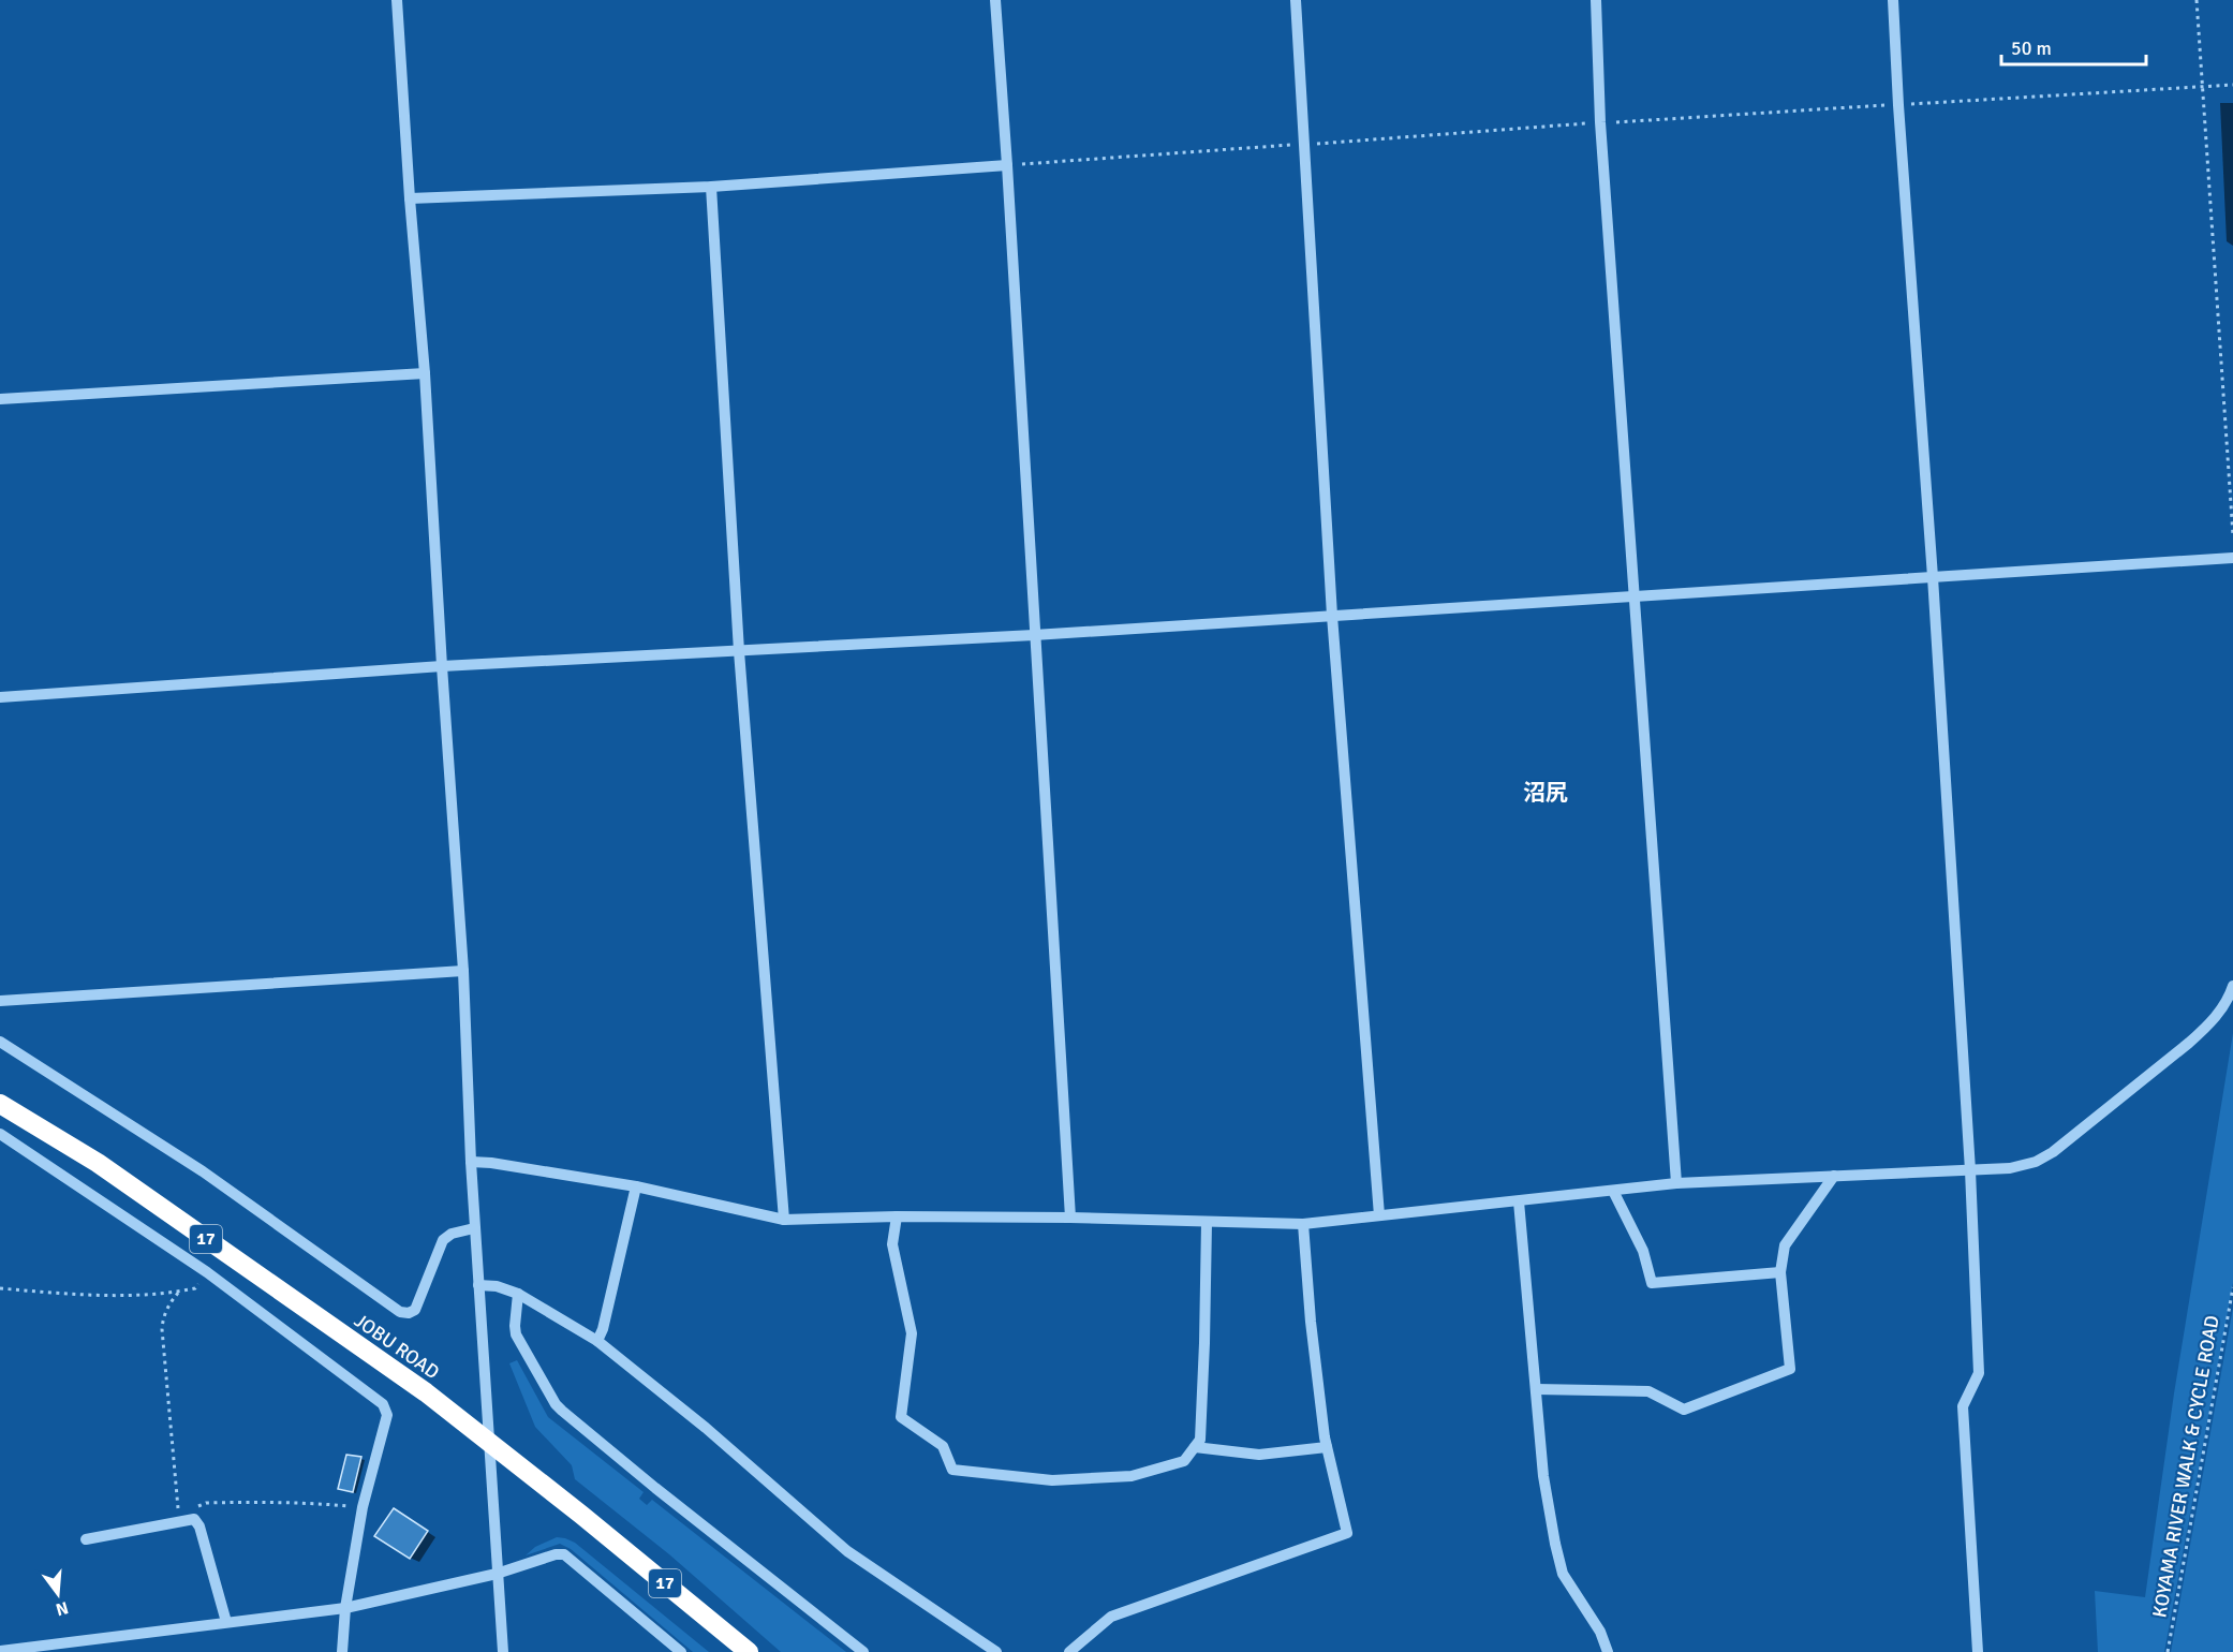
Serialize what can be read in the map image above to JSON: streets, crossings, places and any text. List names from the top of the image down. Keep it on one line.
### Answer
{"streets":{"highway":["17","JOBU ROAD"],"path":["KOYAMA RIVER WALK & CYCLE ROAD"]},"districts":["沼尻"],"scale_bar":"50 m","north":"bottom"}
